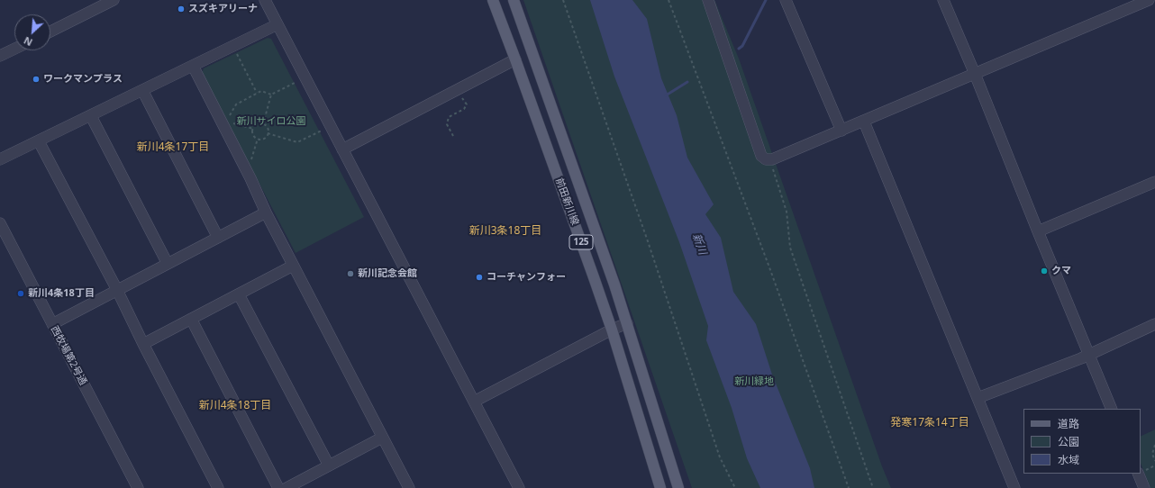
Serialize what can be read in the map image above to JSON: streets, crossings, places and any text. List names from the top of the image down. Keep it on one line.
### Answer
{"streets":{"main road":["前田新川線","125"],"street":["西牧場第2号通"]},"districts":["新川4条17丁目","新川3条18丁目","新川4条18丁目","発寒17条14丁目"],"water":["新川"],"parks":["新川サイロ公園","新川緑地"],"places":["スズキアリーナ","ワークマンプラス","クマ","新川記念会館","コーチャンフォー","新川4条18丁目"],"legend":["道路","公園","水域"],"north":"bottom left"}
